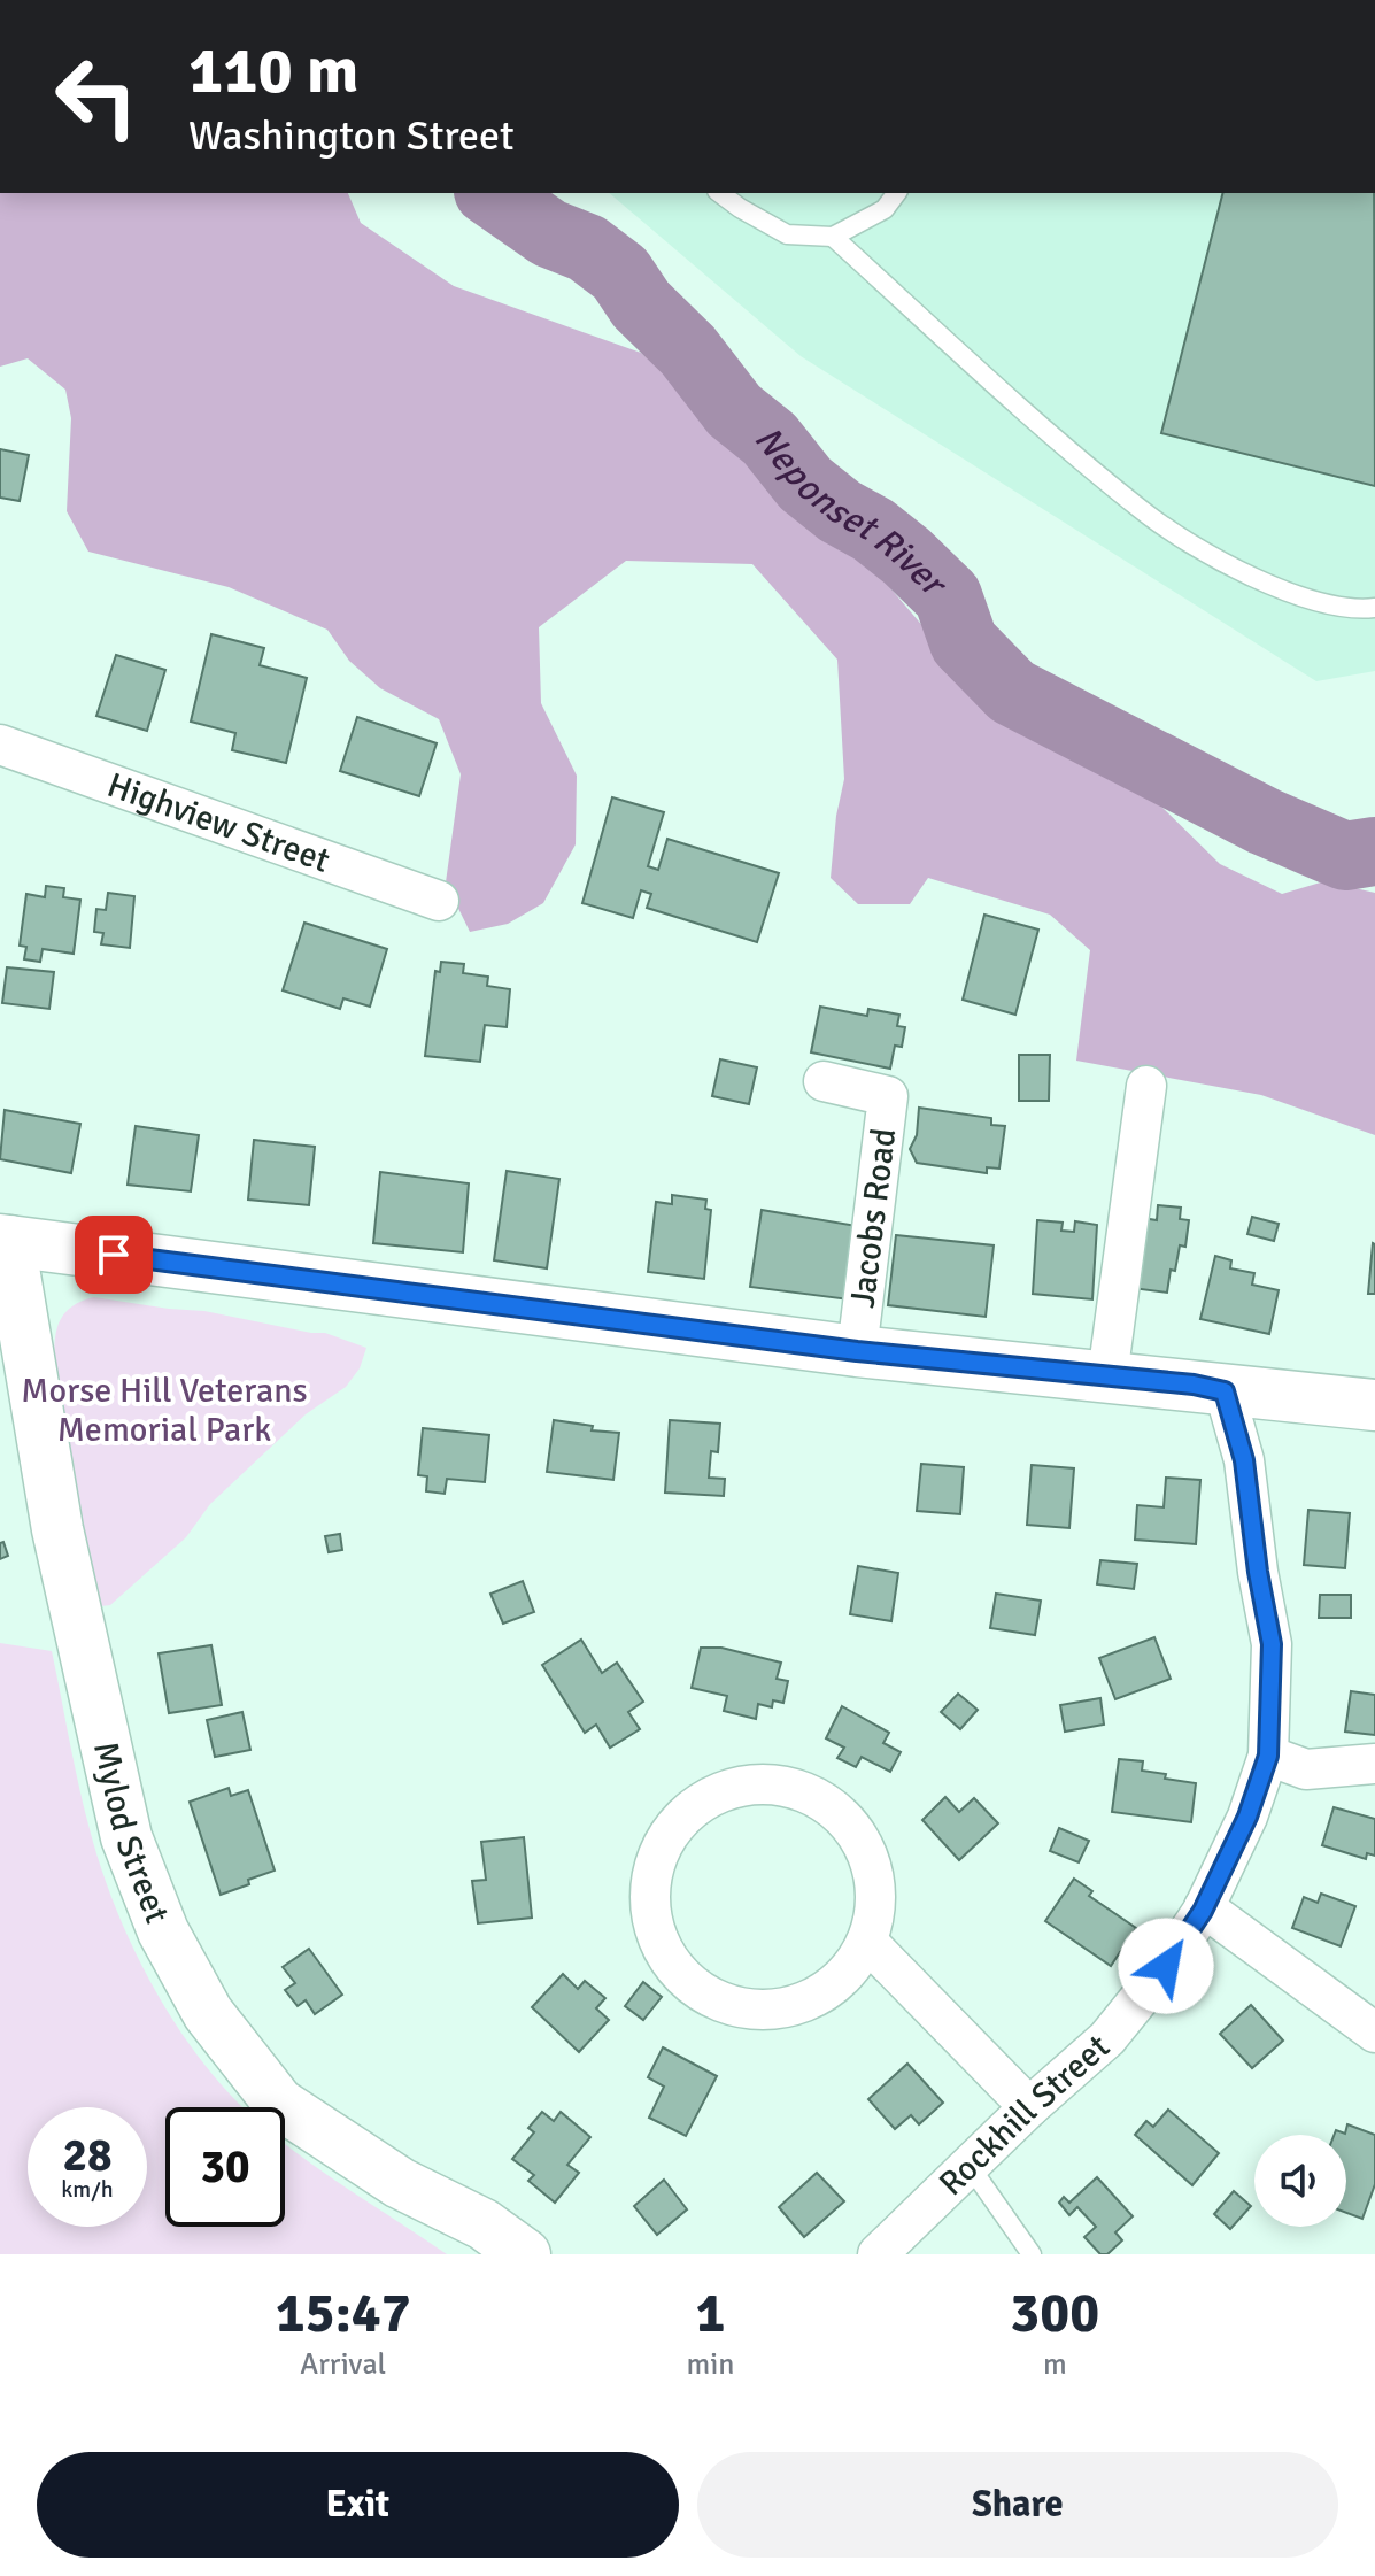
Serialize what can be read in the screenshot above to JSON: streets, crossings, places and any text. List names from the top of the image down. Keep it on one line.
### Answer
{"streets":{"main road":["Mylod Street"],"street":["Highview Street","Jacobs Road","Rockhill Street"]},"water":["Neponset River"],"parks":["Morse Hill Veterans Memorial Park"],"page":{"turn":["110 m","Washington Street"],"speed":"28 km/h","limit":"30","eta":["15:47","Arrival","1","min","300","m"],"buttons":["Exit","Share"]}}
